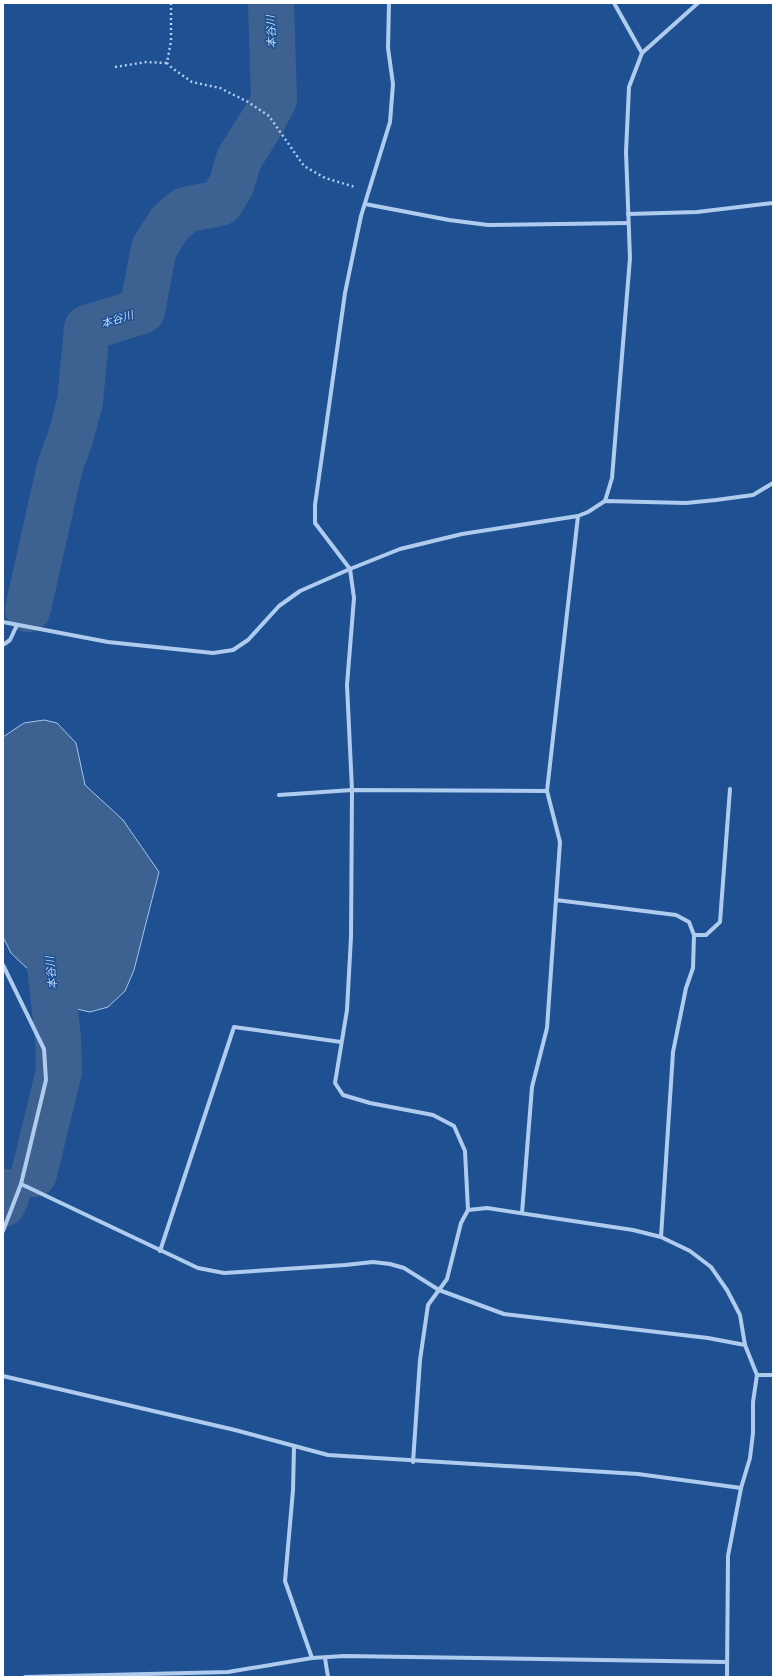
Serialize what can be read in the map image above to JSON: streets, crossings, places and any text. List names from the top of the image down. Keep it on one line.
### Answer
{"water":["本谷川"]}
